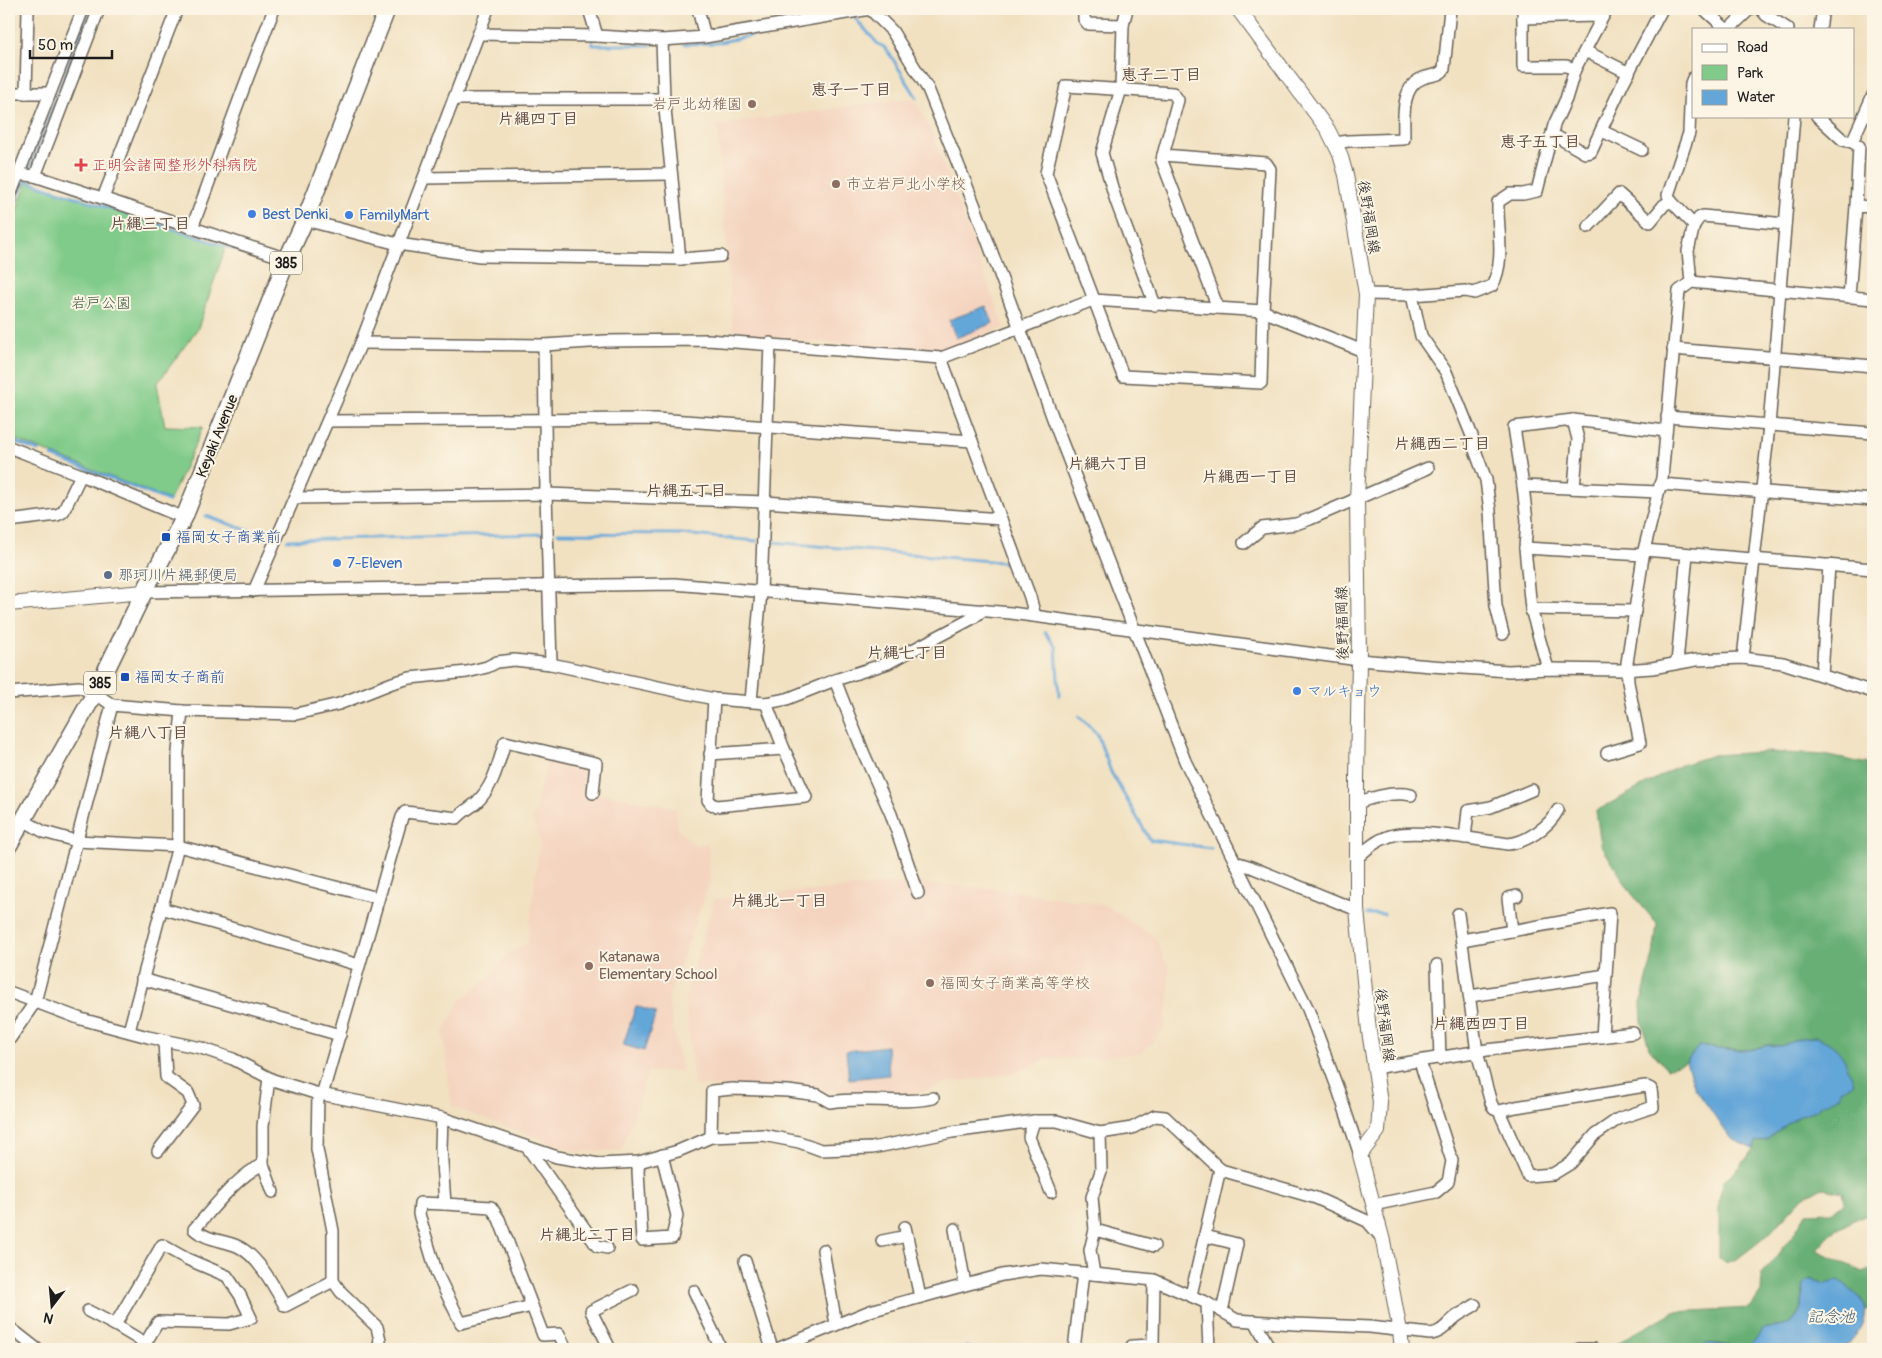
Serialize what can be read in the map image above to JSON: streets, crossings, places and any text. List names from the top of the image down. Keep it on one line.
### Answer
{"streets":{"highway":["385","Keyaki Avenue"],"main road":["後野福岡線"]},"districts":["恵子二丁目","恵子一丁目","片縄四丁目","恵子五丁目","片縄三丁目","片縄西二丁目","片縄六丁目","片縄西一丁目","片縄五丁目","片縄七丁目","片縄八丁目","片縄北一丁目","片縄西四丁目","片縄北二丁目"],"water":["記念池"],"parks":["岩戸公園"],"places":{"other":["岩戸北幼稚園","市立岩戸北小学校","Best Denki","FamilyMart","7-Eleven","那珂川片縄郵便局","マルキョウ","Katanawa Elementary School","福岡女子商業高等学校"],"health":["正明会諸岡整形外科病院"],"transit":["福岡女子商業前","福岡女子商前"]},"legend":["Road","Park","Water"],"scale_bar":"50 m","north":"bottom"}
